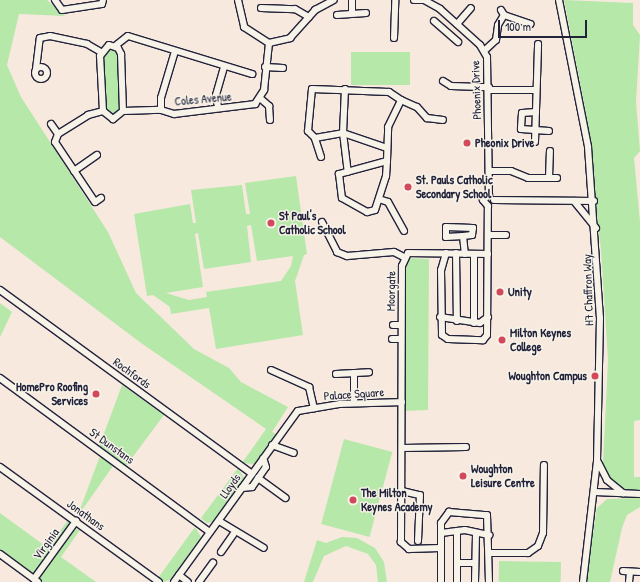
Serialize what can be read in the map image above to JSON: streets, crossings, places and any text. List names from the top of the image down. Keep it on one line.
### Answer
{"streets":{"street":["Phoenix Drive","Coles Avenue","H7 Chaffron Way","Moorgate","Rochfords","Palace Square","St Dunstans","Lloyds","Jonathans","Virginia"]},"crossings":[["Moorgate","Palace Square"],["Rochfords","Lloyds"],["Palace Square","Lloyds"],["St Dunstans","Lloyds"],["Jonathans","Virginia"]],"places":["Pheonix Drive","St. Pauls Catholic Secondary School","St Paul's Catholic School","Unity","Milton Keynes College","Woughton Campus","HomePro Roofing Services","Woughton Leisure Centre","The Milton Keynes Academy"],"scale_bar":"100 m"}
